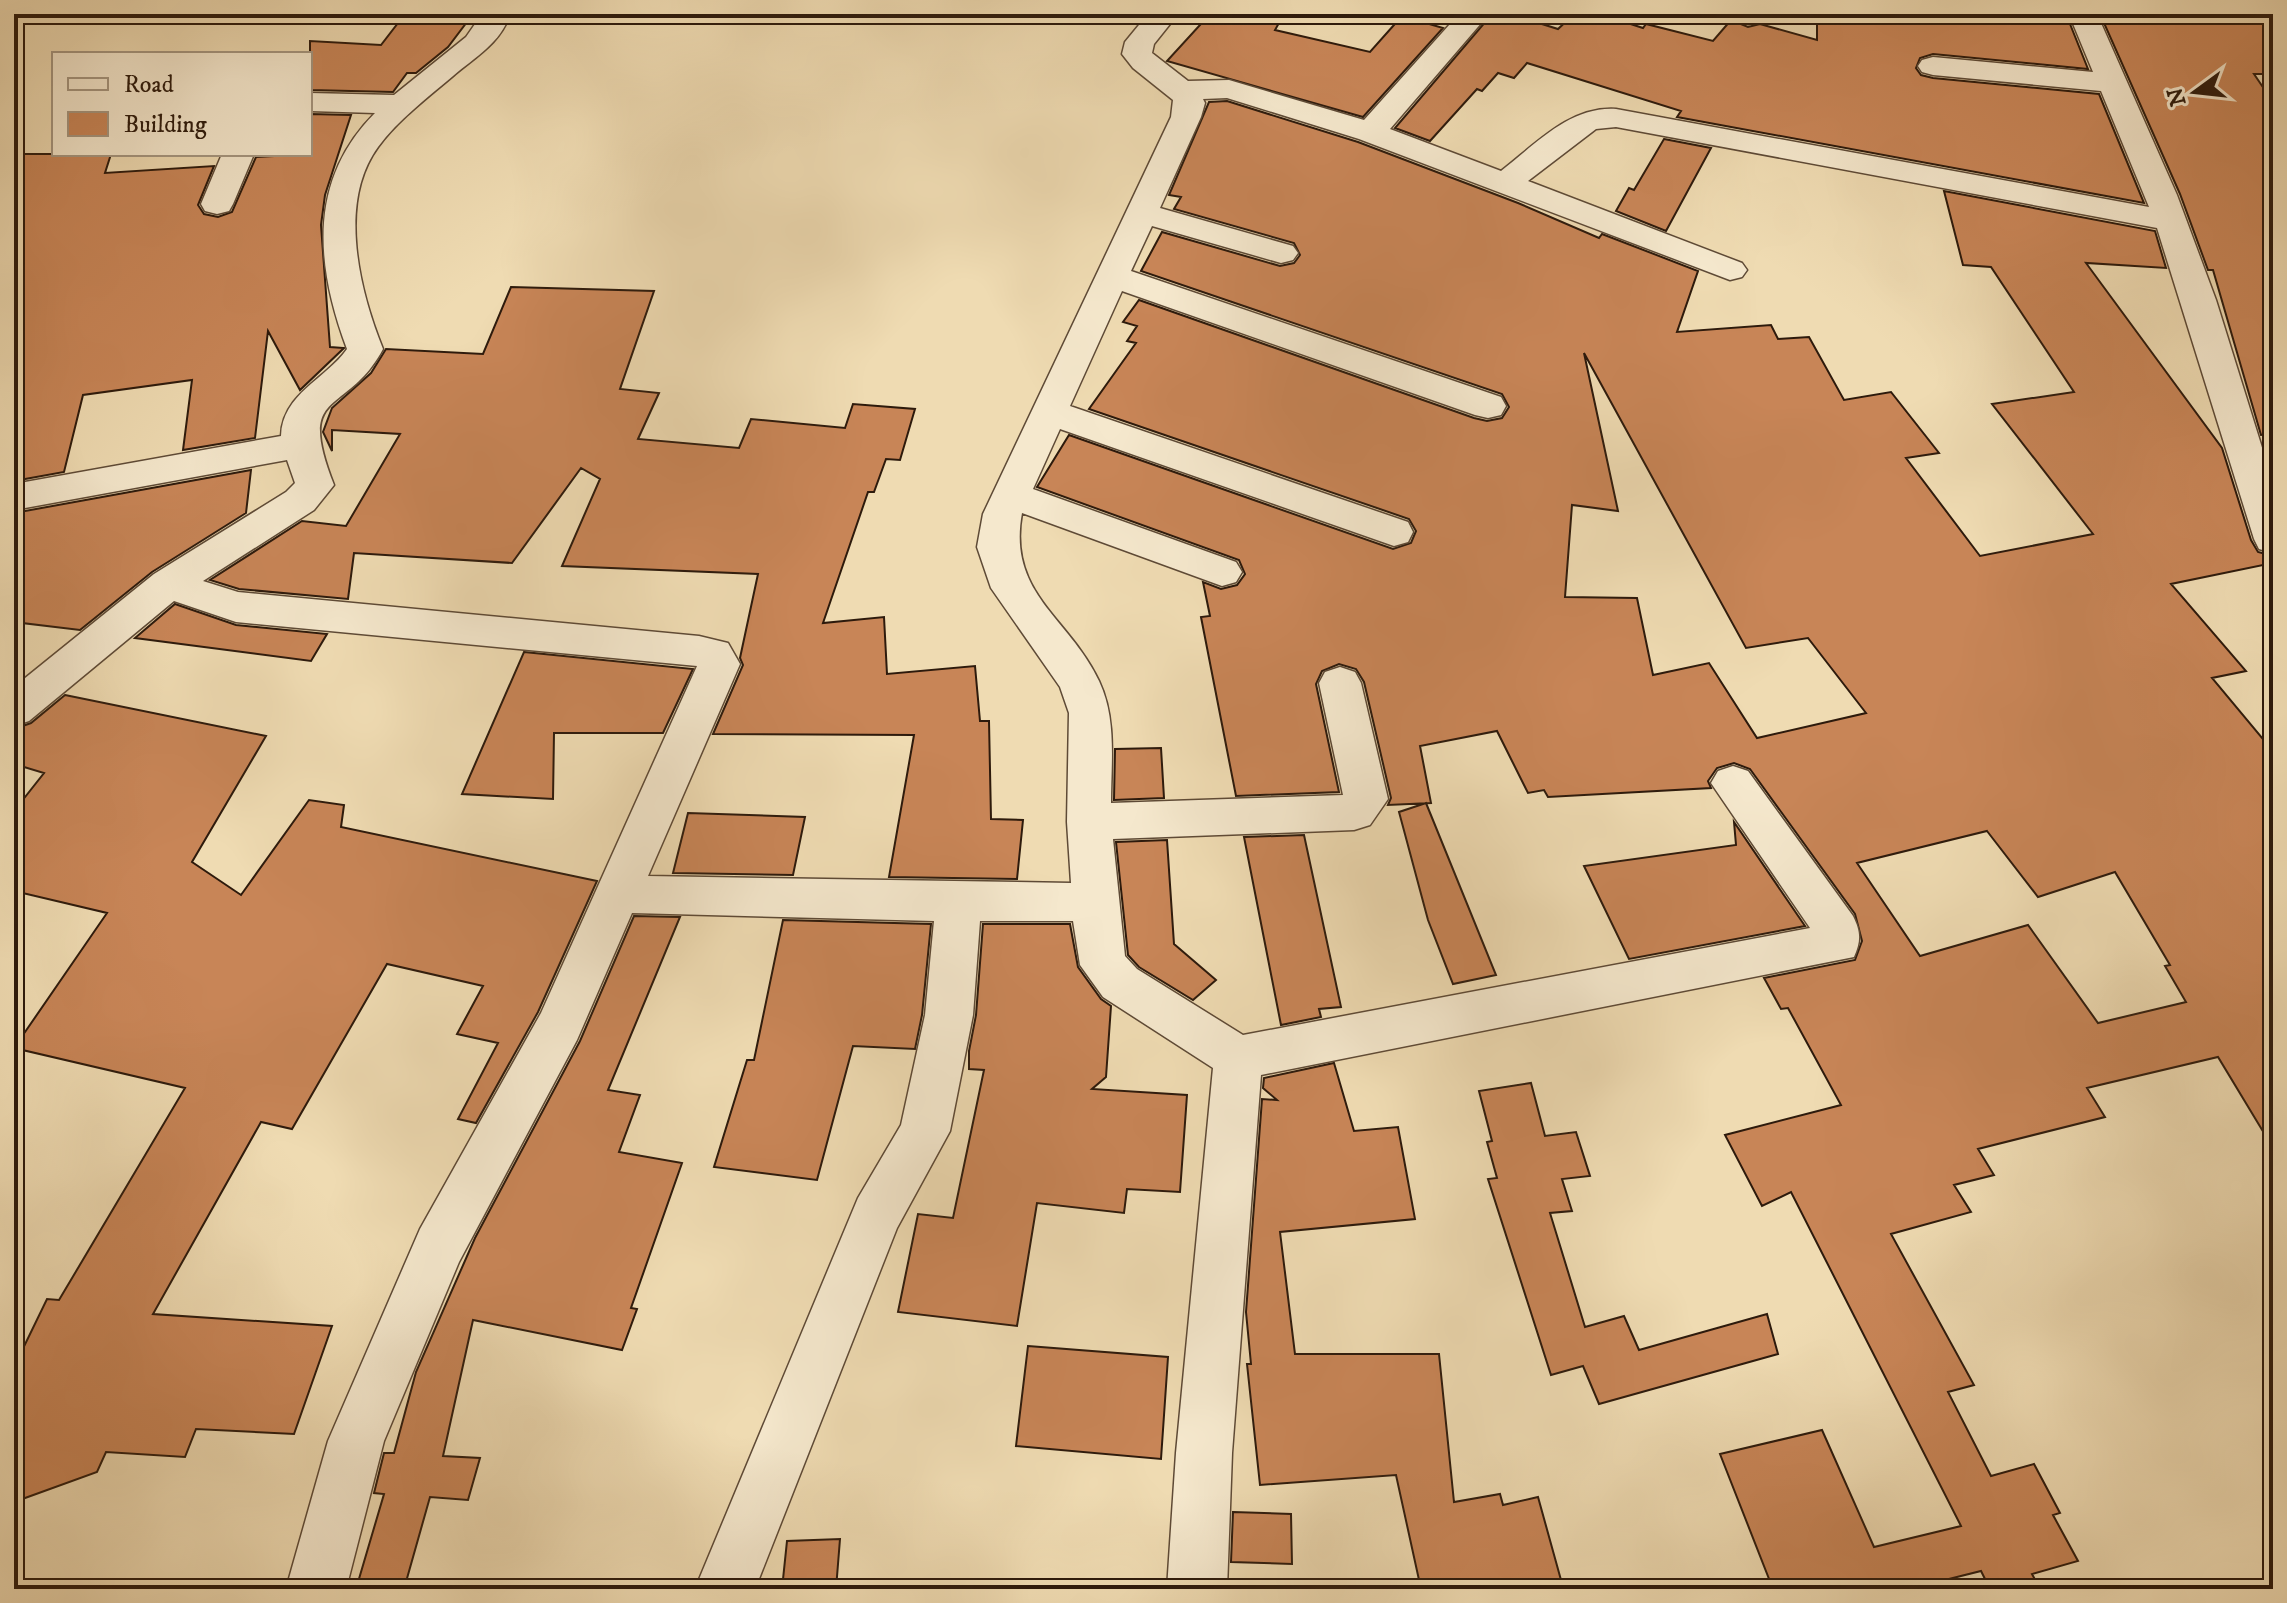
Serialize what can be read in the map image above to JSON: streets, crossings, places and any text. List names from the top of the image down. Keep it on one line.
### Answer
{"legend":["Road","Building"],"north":"left"}
